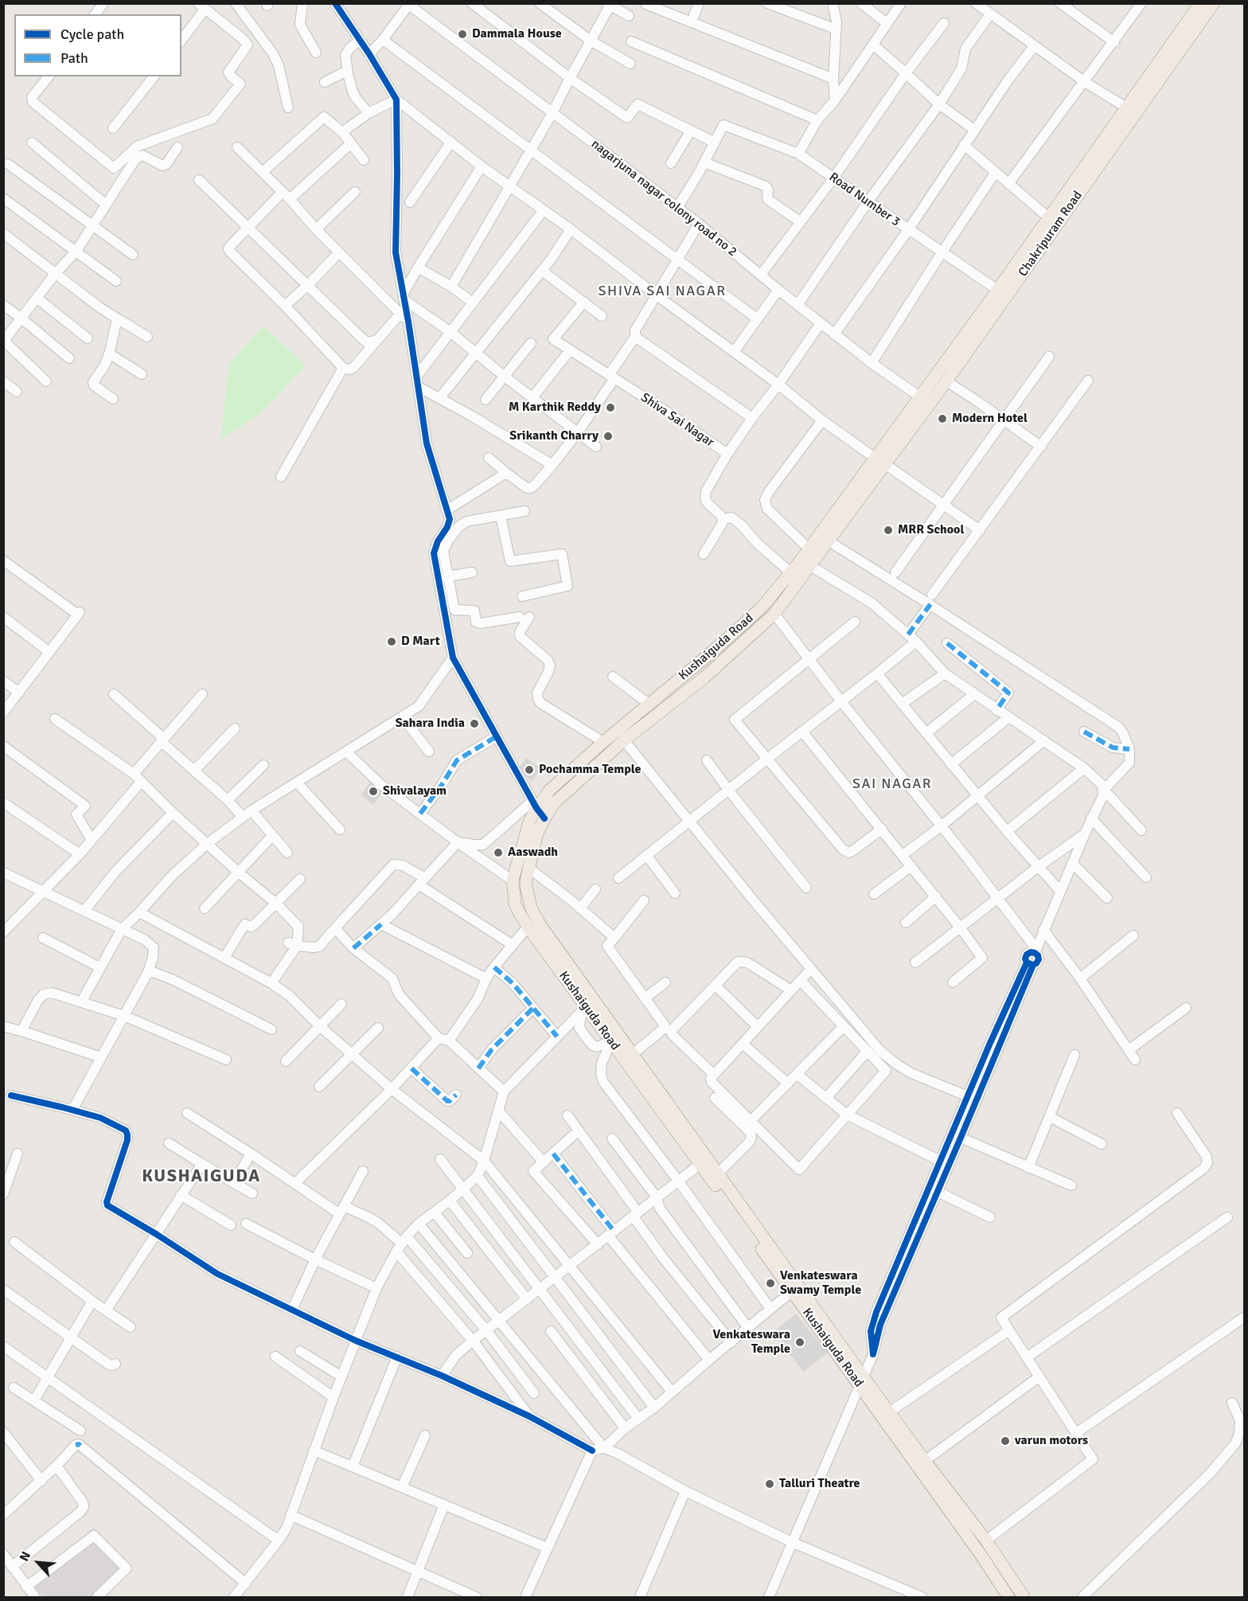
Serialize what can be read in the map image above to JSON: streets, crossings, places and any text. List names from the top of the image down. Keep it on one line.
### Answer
{"streets":{"main road":["Chakripuram Road","Kushaiguda Road"],"street":["nagarjuna nagar colony road no 2","Road Number 3","Shiva Sai Nagar"]},"crossings":[["nagarjuna nagar colony road no 2","Chakripuram Road"],["nagarjuna nagar colony road no 2","Shiva Sai Nagar"],["Road Number 3","Chakripuram Road"],["Chakripuram Road","Kushaiguda Road"]],"districts":["SHIVA SAI NAGAR","SAI NAGAR","KUSHAIGUDA"],"places":["Dammala House","M Karthik Reddy","Modern Hotel","Srikanth Charry","MRR School","D Mart","Sahara India","Pochamma Temple","Shivalayam","Aaswadh","Venkateswara Swamy Temple","Venkateswara Temple","varun motors","Talluri Theatre"],"legend":["Cycle path","Path"],"north":"top left"}
